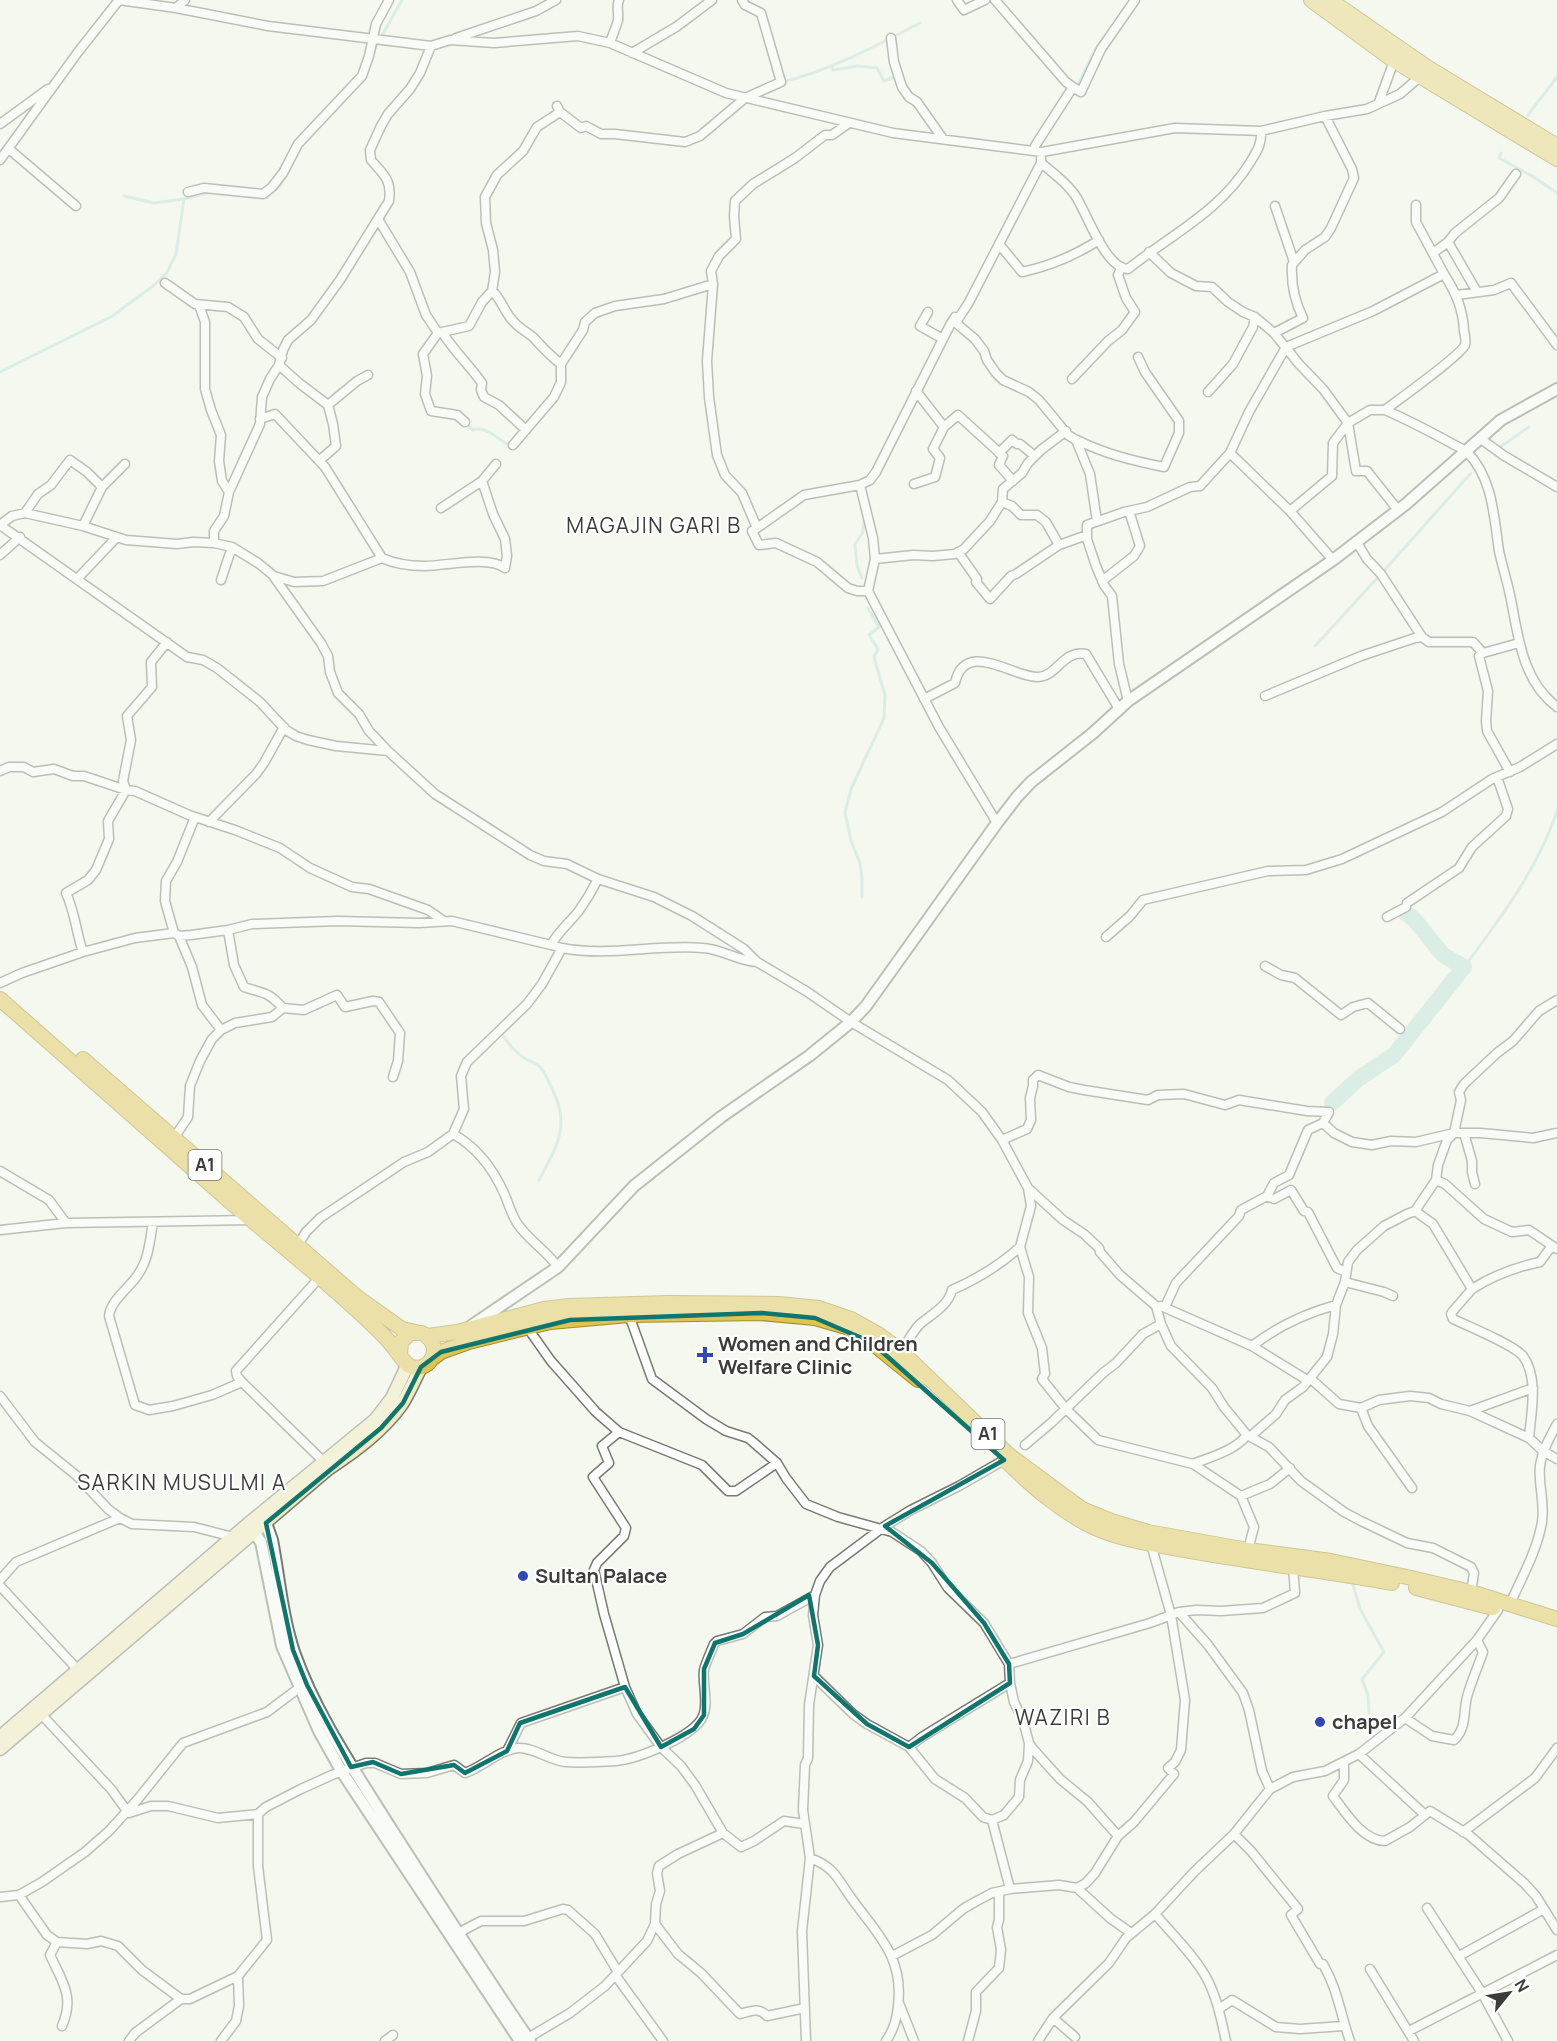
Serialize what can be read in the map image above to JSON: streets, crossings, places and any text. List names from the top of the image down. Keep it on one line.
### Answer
{"streets":{"highway":["A1"]},"districts":["MAGAJIN GARI B","SARKIN MUSULMI A","WAZIRI B"],"places":{"health":["Women and Children Welfare Clinic"],"other":["Sultan Palace","chapel"]},"north":"top right"}
